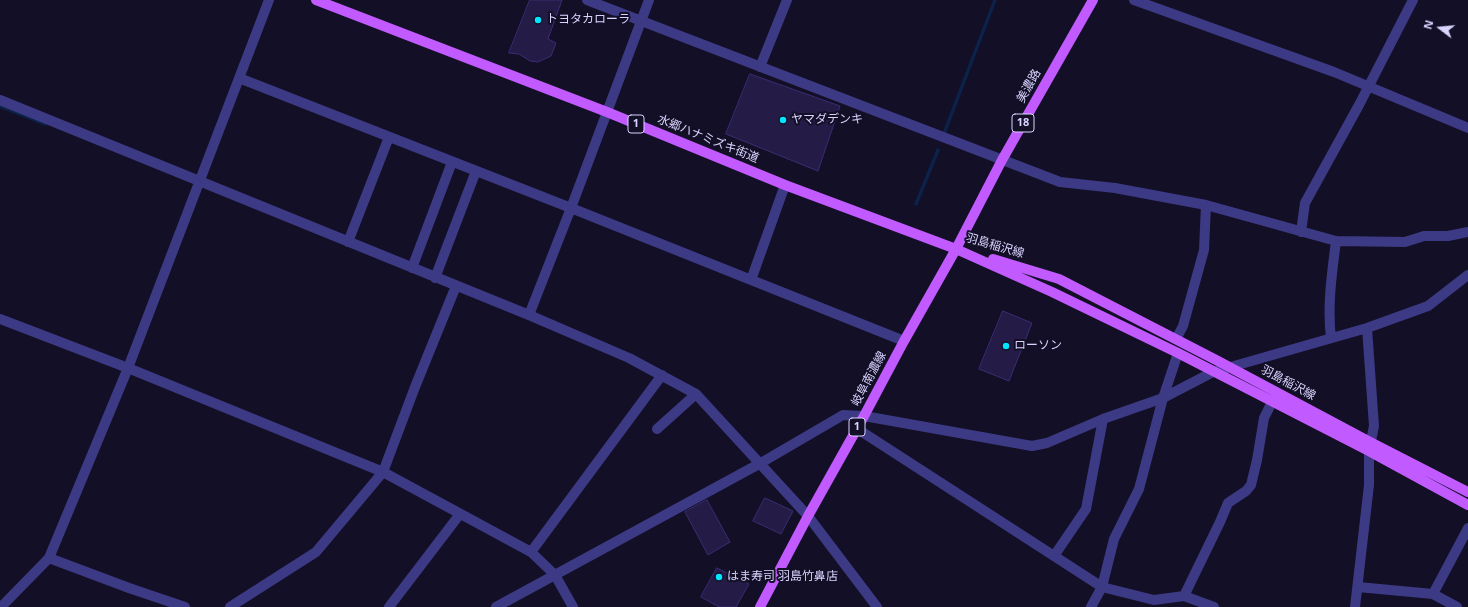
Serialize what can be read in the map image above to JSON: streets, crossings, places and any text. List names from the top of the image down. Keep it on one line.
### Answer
{"streets":{"main road":["美濃路","18","1","水郷ハナミズキ街道","羽島稲沢線","岐阜南濃線"]},"crossings":[["美濃路","水郷ハナミズキ街道"],["美濃路","羽島稲沢線"],["美濃路","岐阜南濃線"],["水郷ハナミズキ街道","羽島稲沢線"],["水郷ハナミズキ街道","岐阜南濃線"],["羽島稲沢線","岐阜南濃線"]],"places":["トヨタカローラ","ヤマダデンキ","ローソン","はま寿司 羽島竹鼻店"],"north":"left"}
